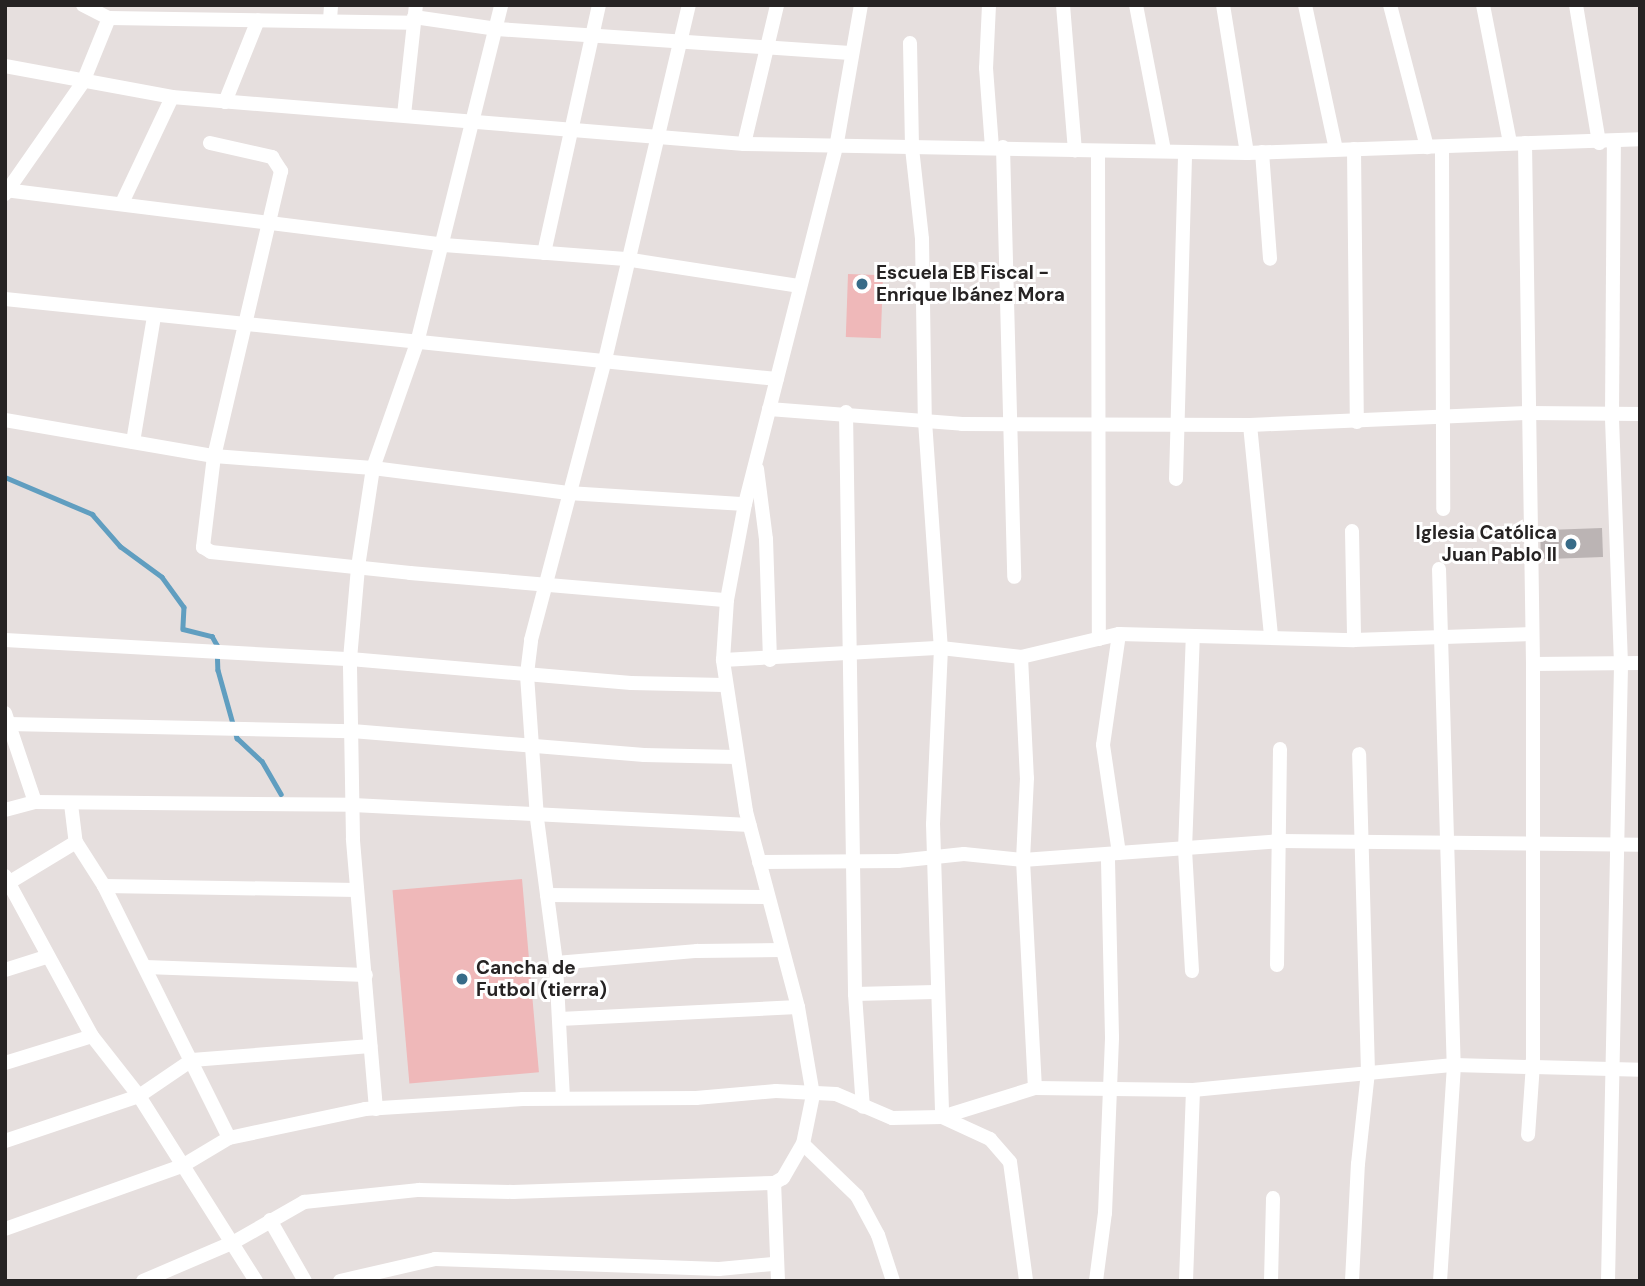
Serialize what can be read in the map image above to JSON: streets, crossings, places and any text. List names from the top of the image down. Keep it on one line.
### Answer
{"places":["Escuela EB Fiscal - Enrique Ibánez Mora","Iglesia Católica Juan Pablo II","Cancha de Futbol (tierra)"]}
